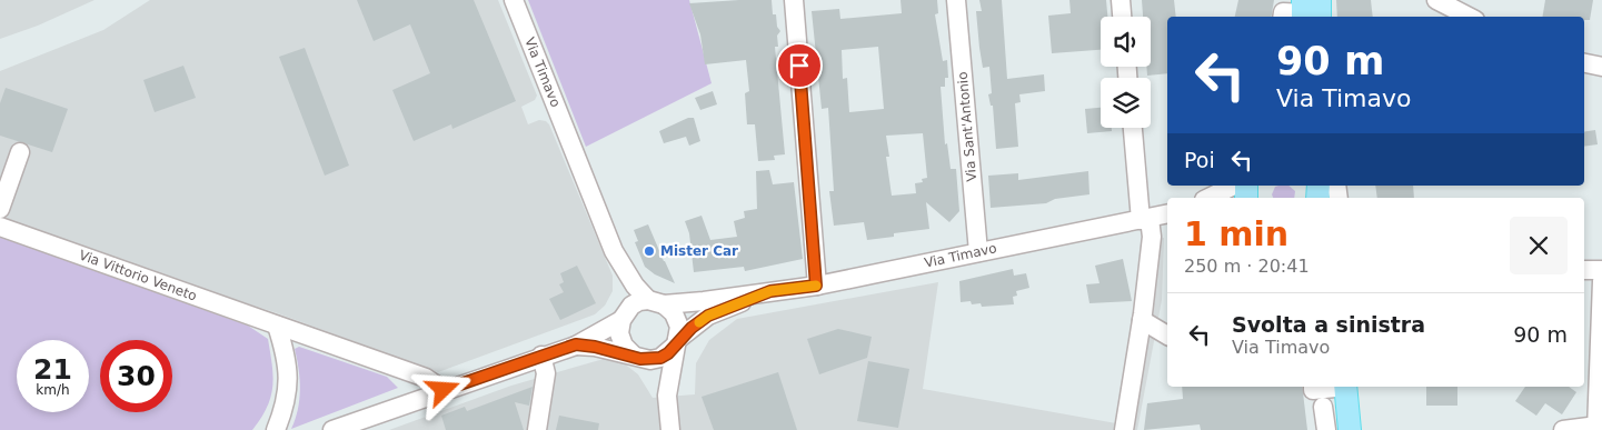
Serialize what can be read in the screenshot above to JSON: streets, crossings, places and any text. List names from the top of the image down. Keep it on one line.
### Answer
{"streets":{"street":["Via Timavo","Via Sant'Antonio","Via Vittorio Veneto"]},"crossings":[["Via Timavo","Via Sant'Antonio"],["Via Timavo","Via Vittorio Veneto"]],"places":["Mister Car"],"page":{"turn":["90 m","Via Timavo"],"then":"Poi","heading":["1 min","250 m · 20:41"],"list":[{"name":"Svolta a sinistra","note":"Via Timavo","value":"90 m"}],"speed":"21 km/h","limit":"30"}}
